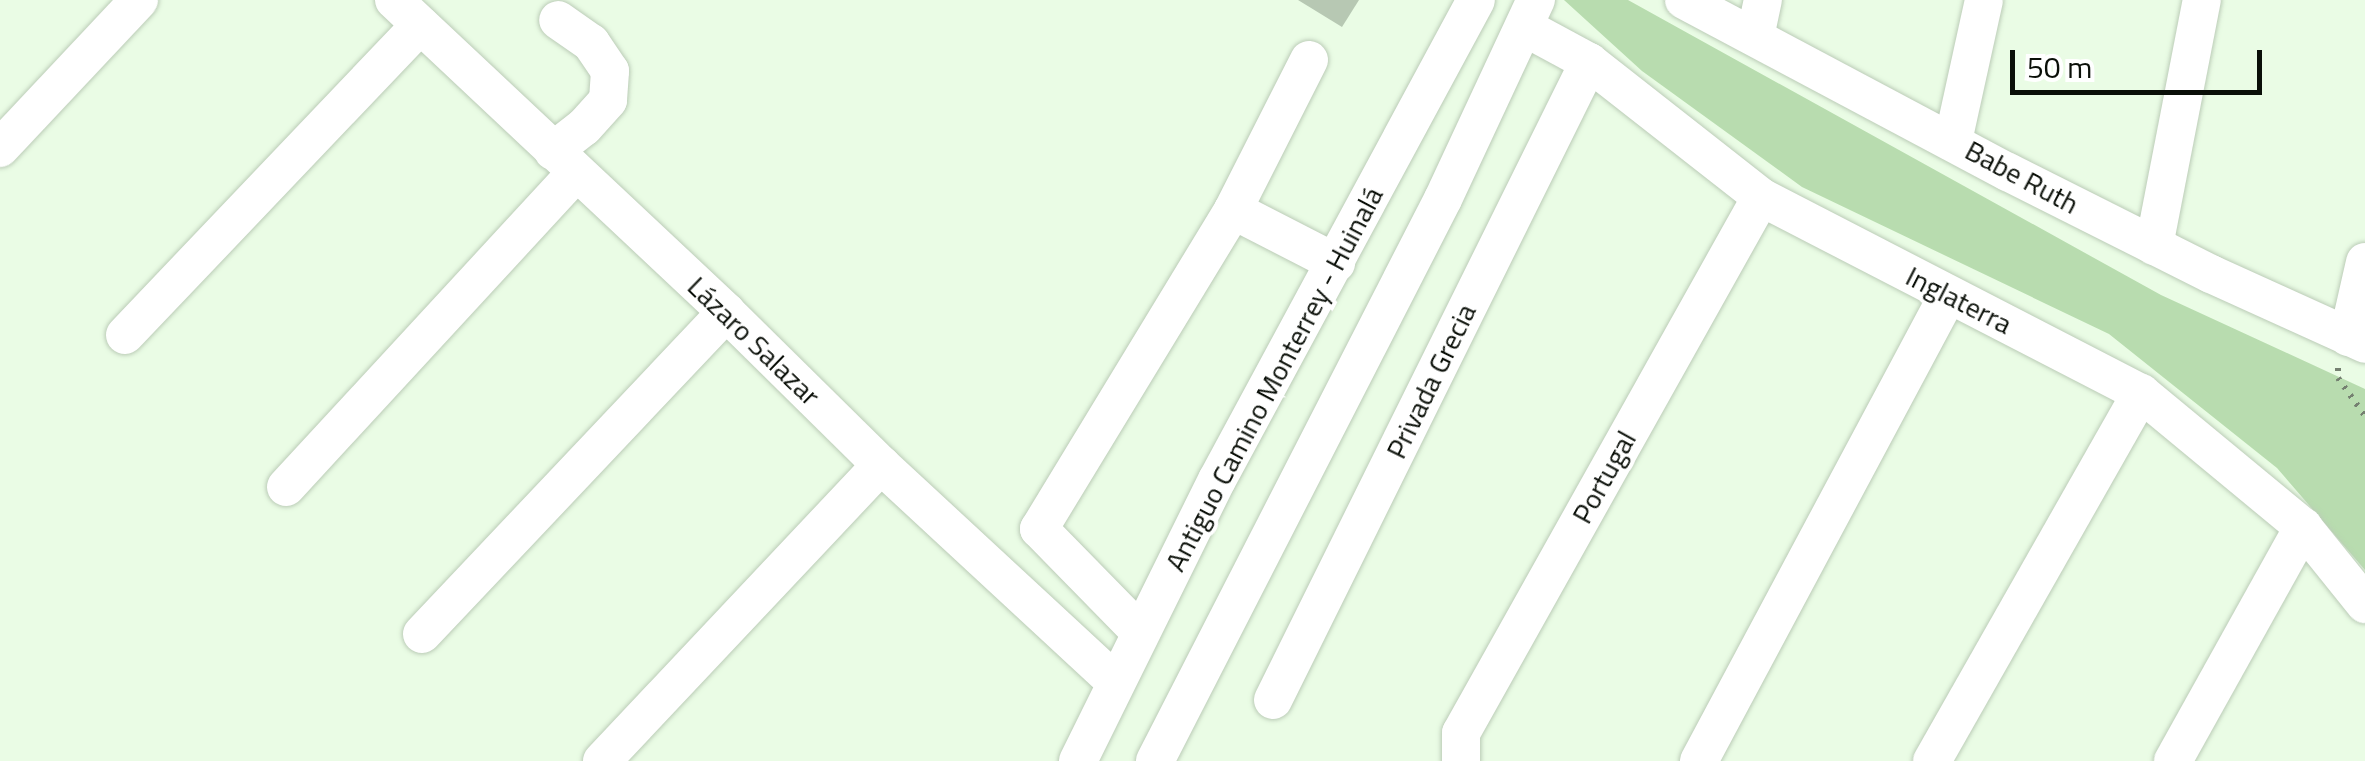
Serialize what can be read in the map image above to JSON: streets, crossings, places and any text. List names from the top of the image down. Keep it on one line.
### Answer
{"streets":{"street":["Babe Ruth","Inglaterra","Lázaro Salazar","Antiguo Camino Monterrey - Huinalá","Privada Grecia","Portugal"]},"crossings":[["Inglaterra","Privada Grecia"],["Inglaterra","Portugal"],["Lázaro Salazar","Antiguo Camino Monterrey - Huinalá"]],"scale_bar":"50 m"}
